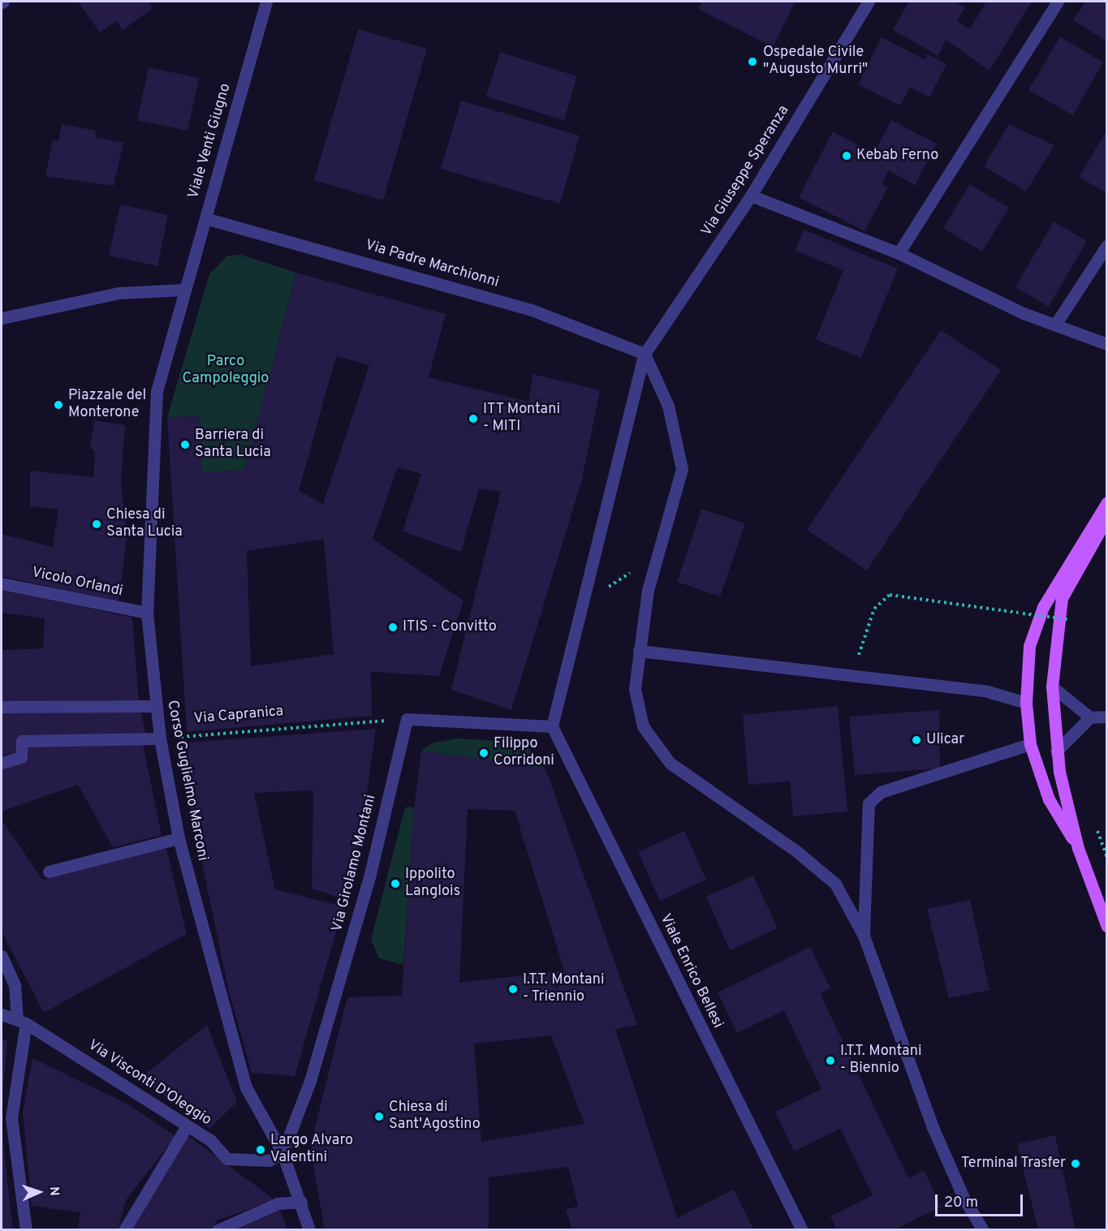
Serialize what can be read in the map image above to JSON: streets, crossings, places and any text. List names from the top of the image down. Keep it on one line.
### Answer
{"streets":{"street":["Viale Venti Giugno","Via Giuseppe Speranza","Via Padre Marchionni","Vicolo Orlandi","Corso Guglielmo Marconi","Via Girolamo Montani","Viale Enrico Bellesi","Via Visconti D'Oleggio"],"path":["Via Capranica"]},"crossings":[["Viale Venti Giugno","Via Padre Marchionni"],["Viale Venti Giugno","Corso Guglielmo Marconi"],["Via Giuseppe Speranza","Via Padre Marchionni"],["Via Giuseppe Speranza","Viale Enrico Bellesi"],["Vicolo Orlandi","Corso Guglielmo Marconi"],["Via Capranica","Corso Guglielmo Marconi"],["Via Capranica","Via Girolamo Montani"],["Corso Guglielmo Marconi","Via Girolamo Montani"],["Corso Guglielmo Marconi","Via Visconti D'Oleggio"],["Via Girolamo Montani","Via Visconti D'Oleggio"]],"parks":["Parco Campoleggio"],"places":["Ospedale Civile \"Augusto Murri\"","Kebab Ferno","Piazzale del Monterone","ITT Montani - MITI","Barriera di Santa Lucia","Chiesa di Santa Lucia","ITIS - Convitto","Ulicar","Filippo Corridoni","Ippolito Langlois","I.T.T. Montani - Triennio","I.T.T. Montani - Biennio","Chiesa di Sant'Agostino","Largo Alvaro Valentini","Terminal Trasfer"],"scale_bar":"20 m","north":"right"}
